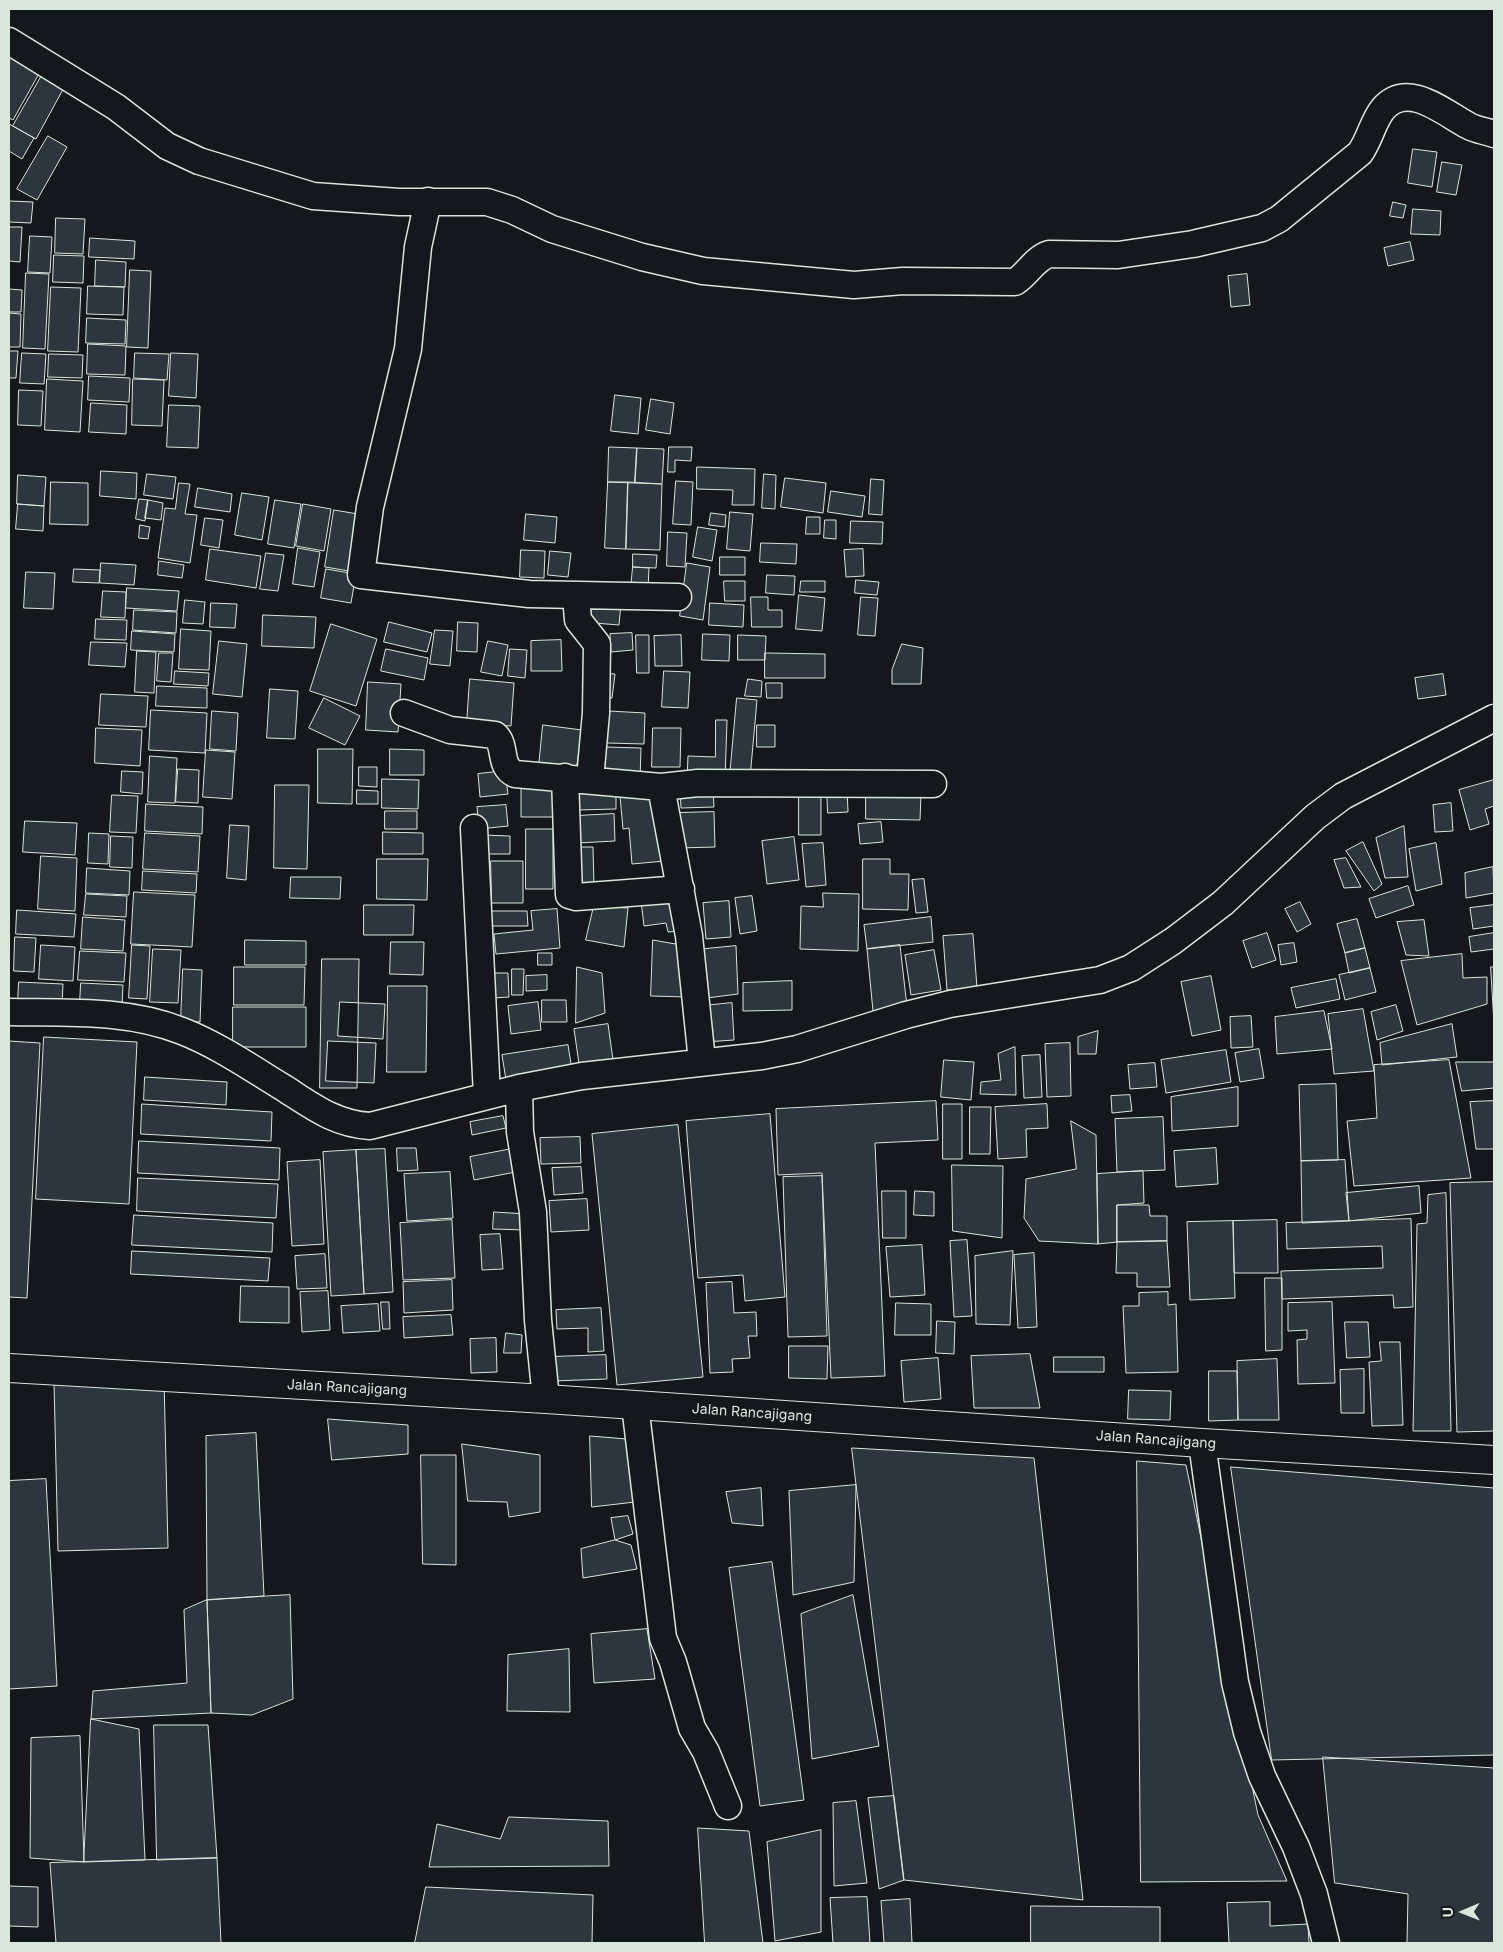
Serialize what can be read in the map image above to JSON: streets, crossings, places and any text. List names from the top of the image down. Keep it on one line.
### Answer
{"streets":{"main road":["Jalan Rancajigang"]},"north":"left"}
